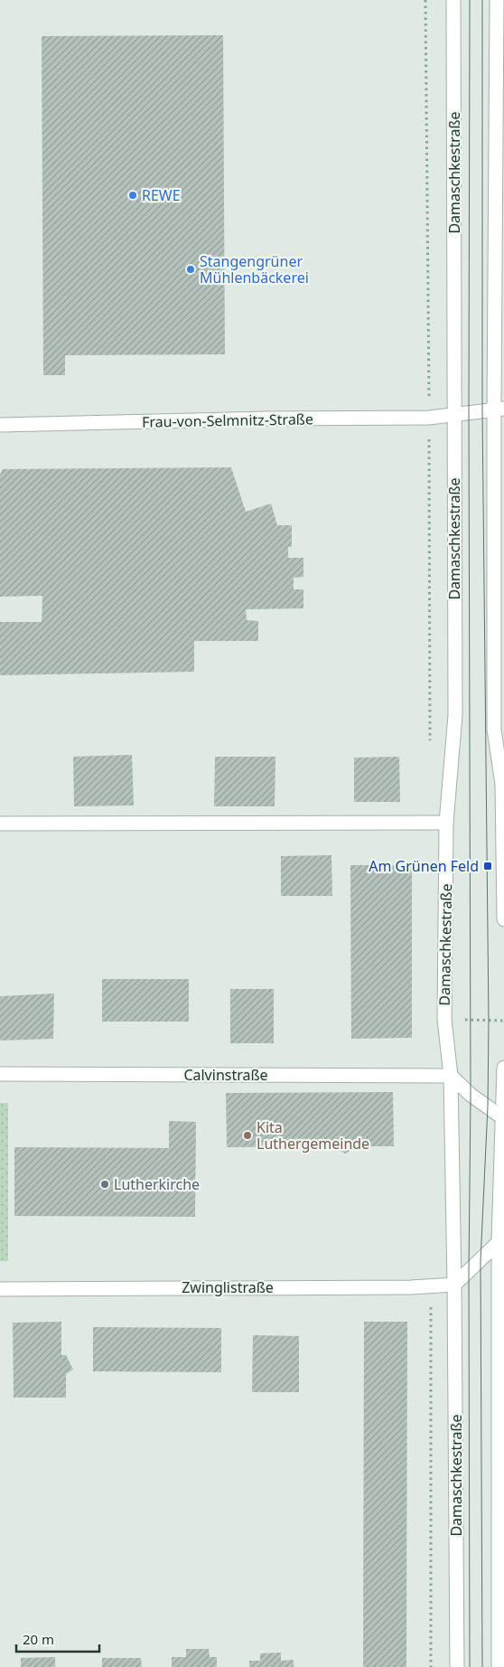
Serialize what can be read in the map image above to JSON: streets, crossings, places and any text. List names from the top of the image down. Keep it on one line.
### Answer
{"streets":{"street":["Damaschkestraße","Frau-von-Selmnitz-Straße","Calvinstraße","Zwinglistraße"]},"crossings":[["Damaschkestraße","Frau-von-Selmnitz-Straße"],["Damaschkestraße","Calvinstraße"],["Damaschkestraße","Zwinglistraße"]],"places":{"other":["REWE","Stangengrüner Mühlenbäckerei","Kita Luthergemeinde","Lutherkirche"],"transit":["Am Grünen Feld"]},"scale_bar":"20 m"}
